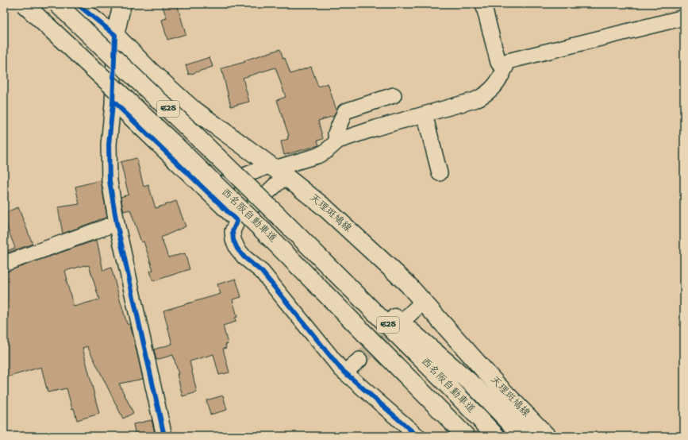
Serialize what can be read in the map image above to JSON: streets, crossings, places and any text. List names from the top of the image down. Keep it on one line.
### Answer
{"streets":{"main road":["E25","天理斑鳩線","西名阪自動車道"]}}
